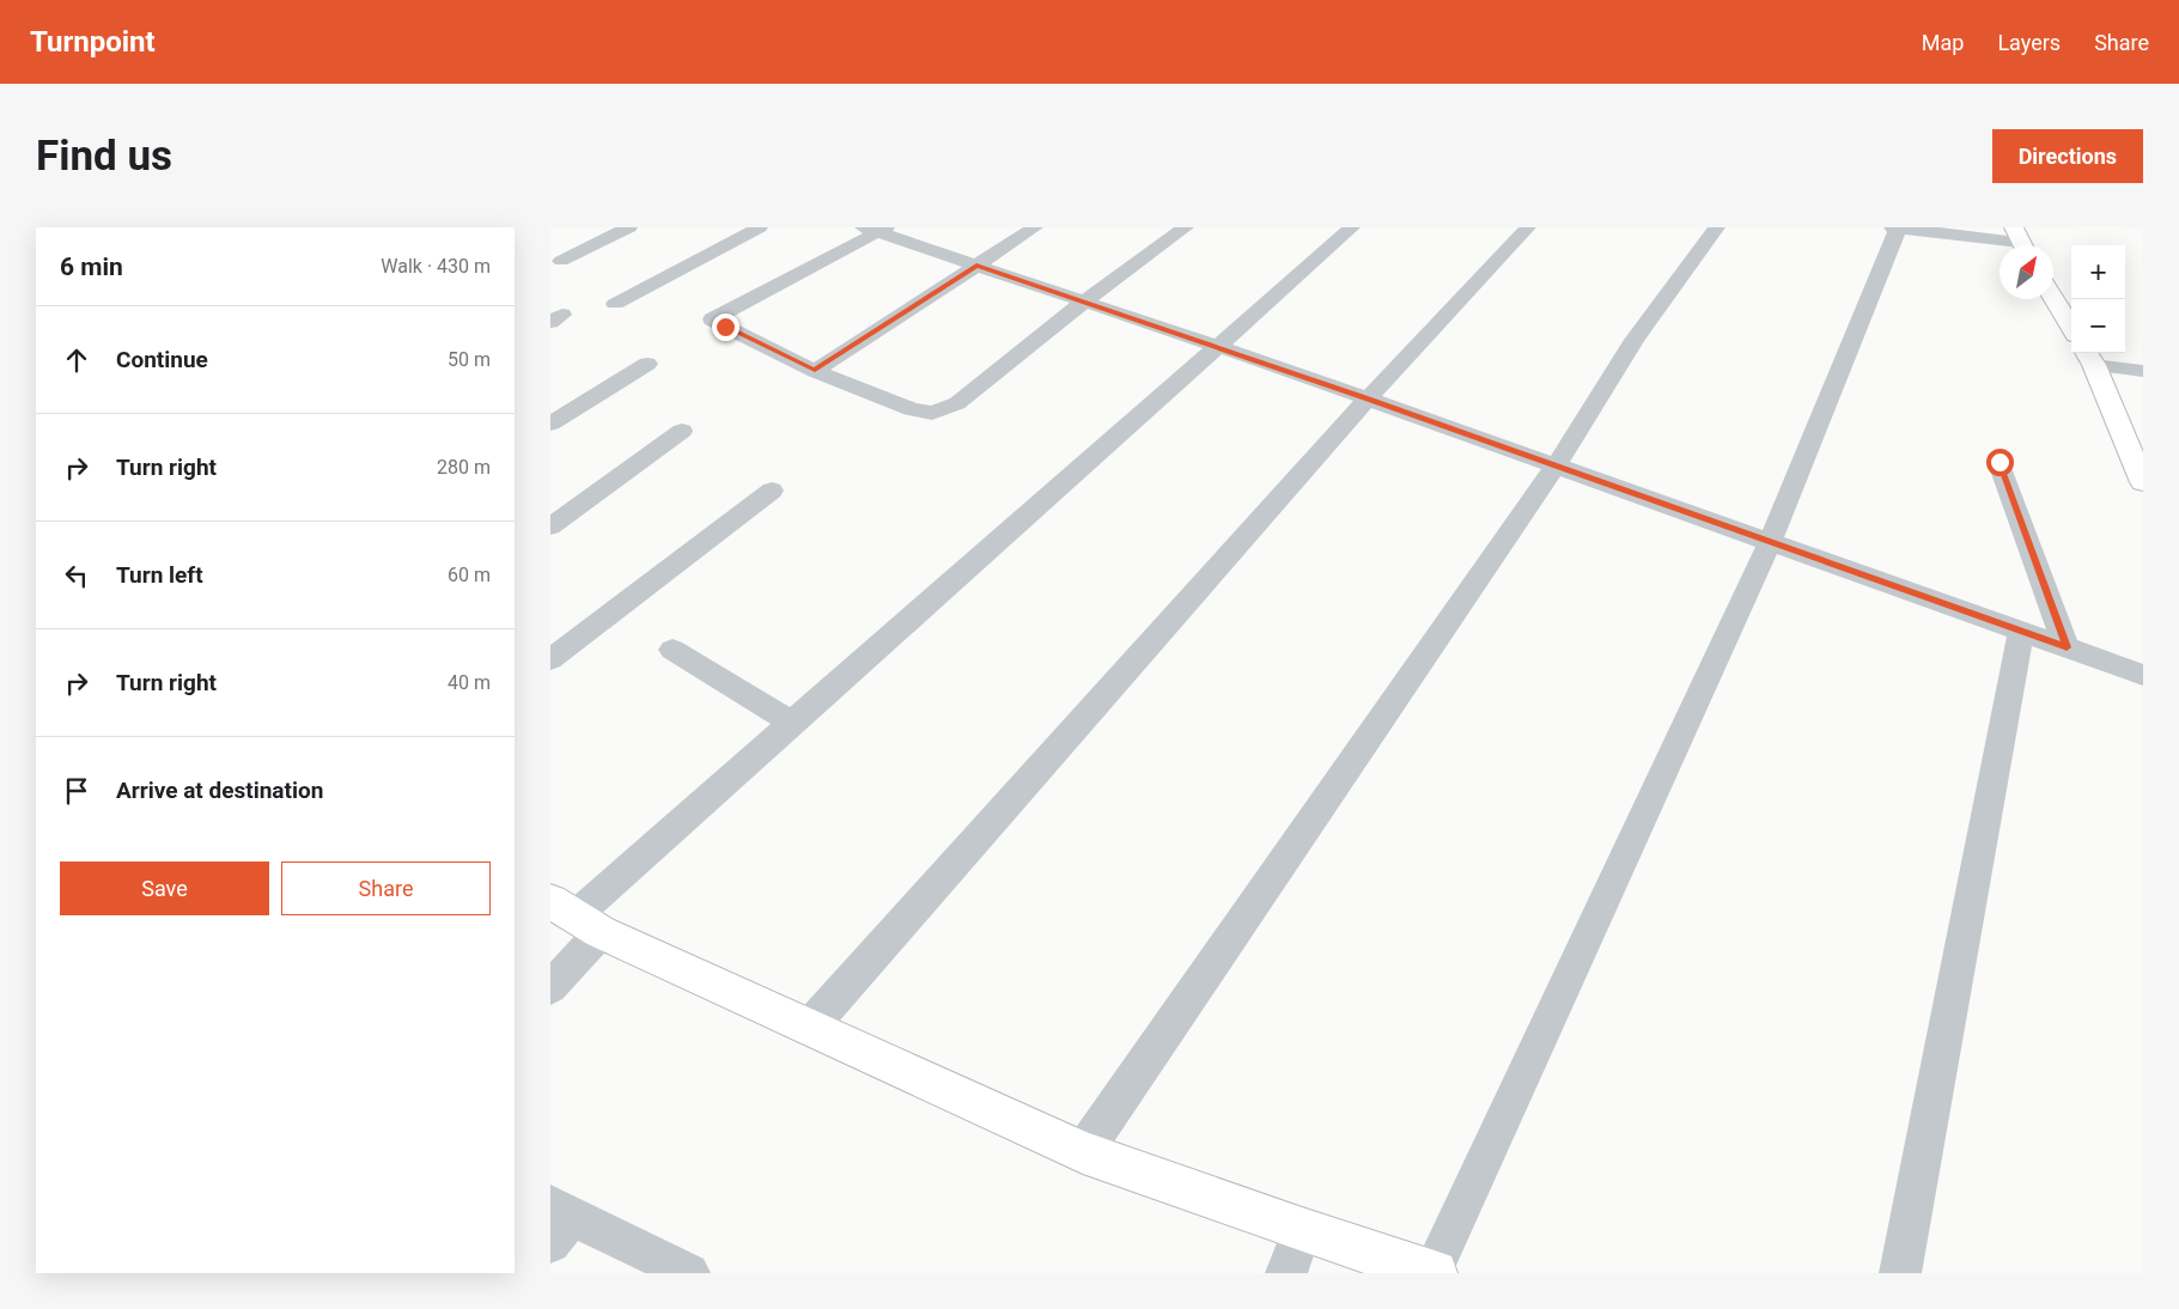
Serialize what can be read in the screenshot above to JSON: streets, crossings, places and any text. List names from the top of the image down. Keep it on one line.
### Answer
{"north":"top right","page":{"header":"Turnpoint","nav":["Map","Layers","Share"],"buttons":["Directions",["Save","Share"]],"title":"Find us","heading":["6 min","Walk · 430 m"],"map_buttons":["+","−"],"list":[["Continue","50 m"],["Turn right","280 m"],["Turn left","60 m"],["Turn right","40 m"],"Arrive at destination"]}}
